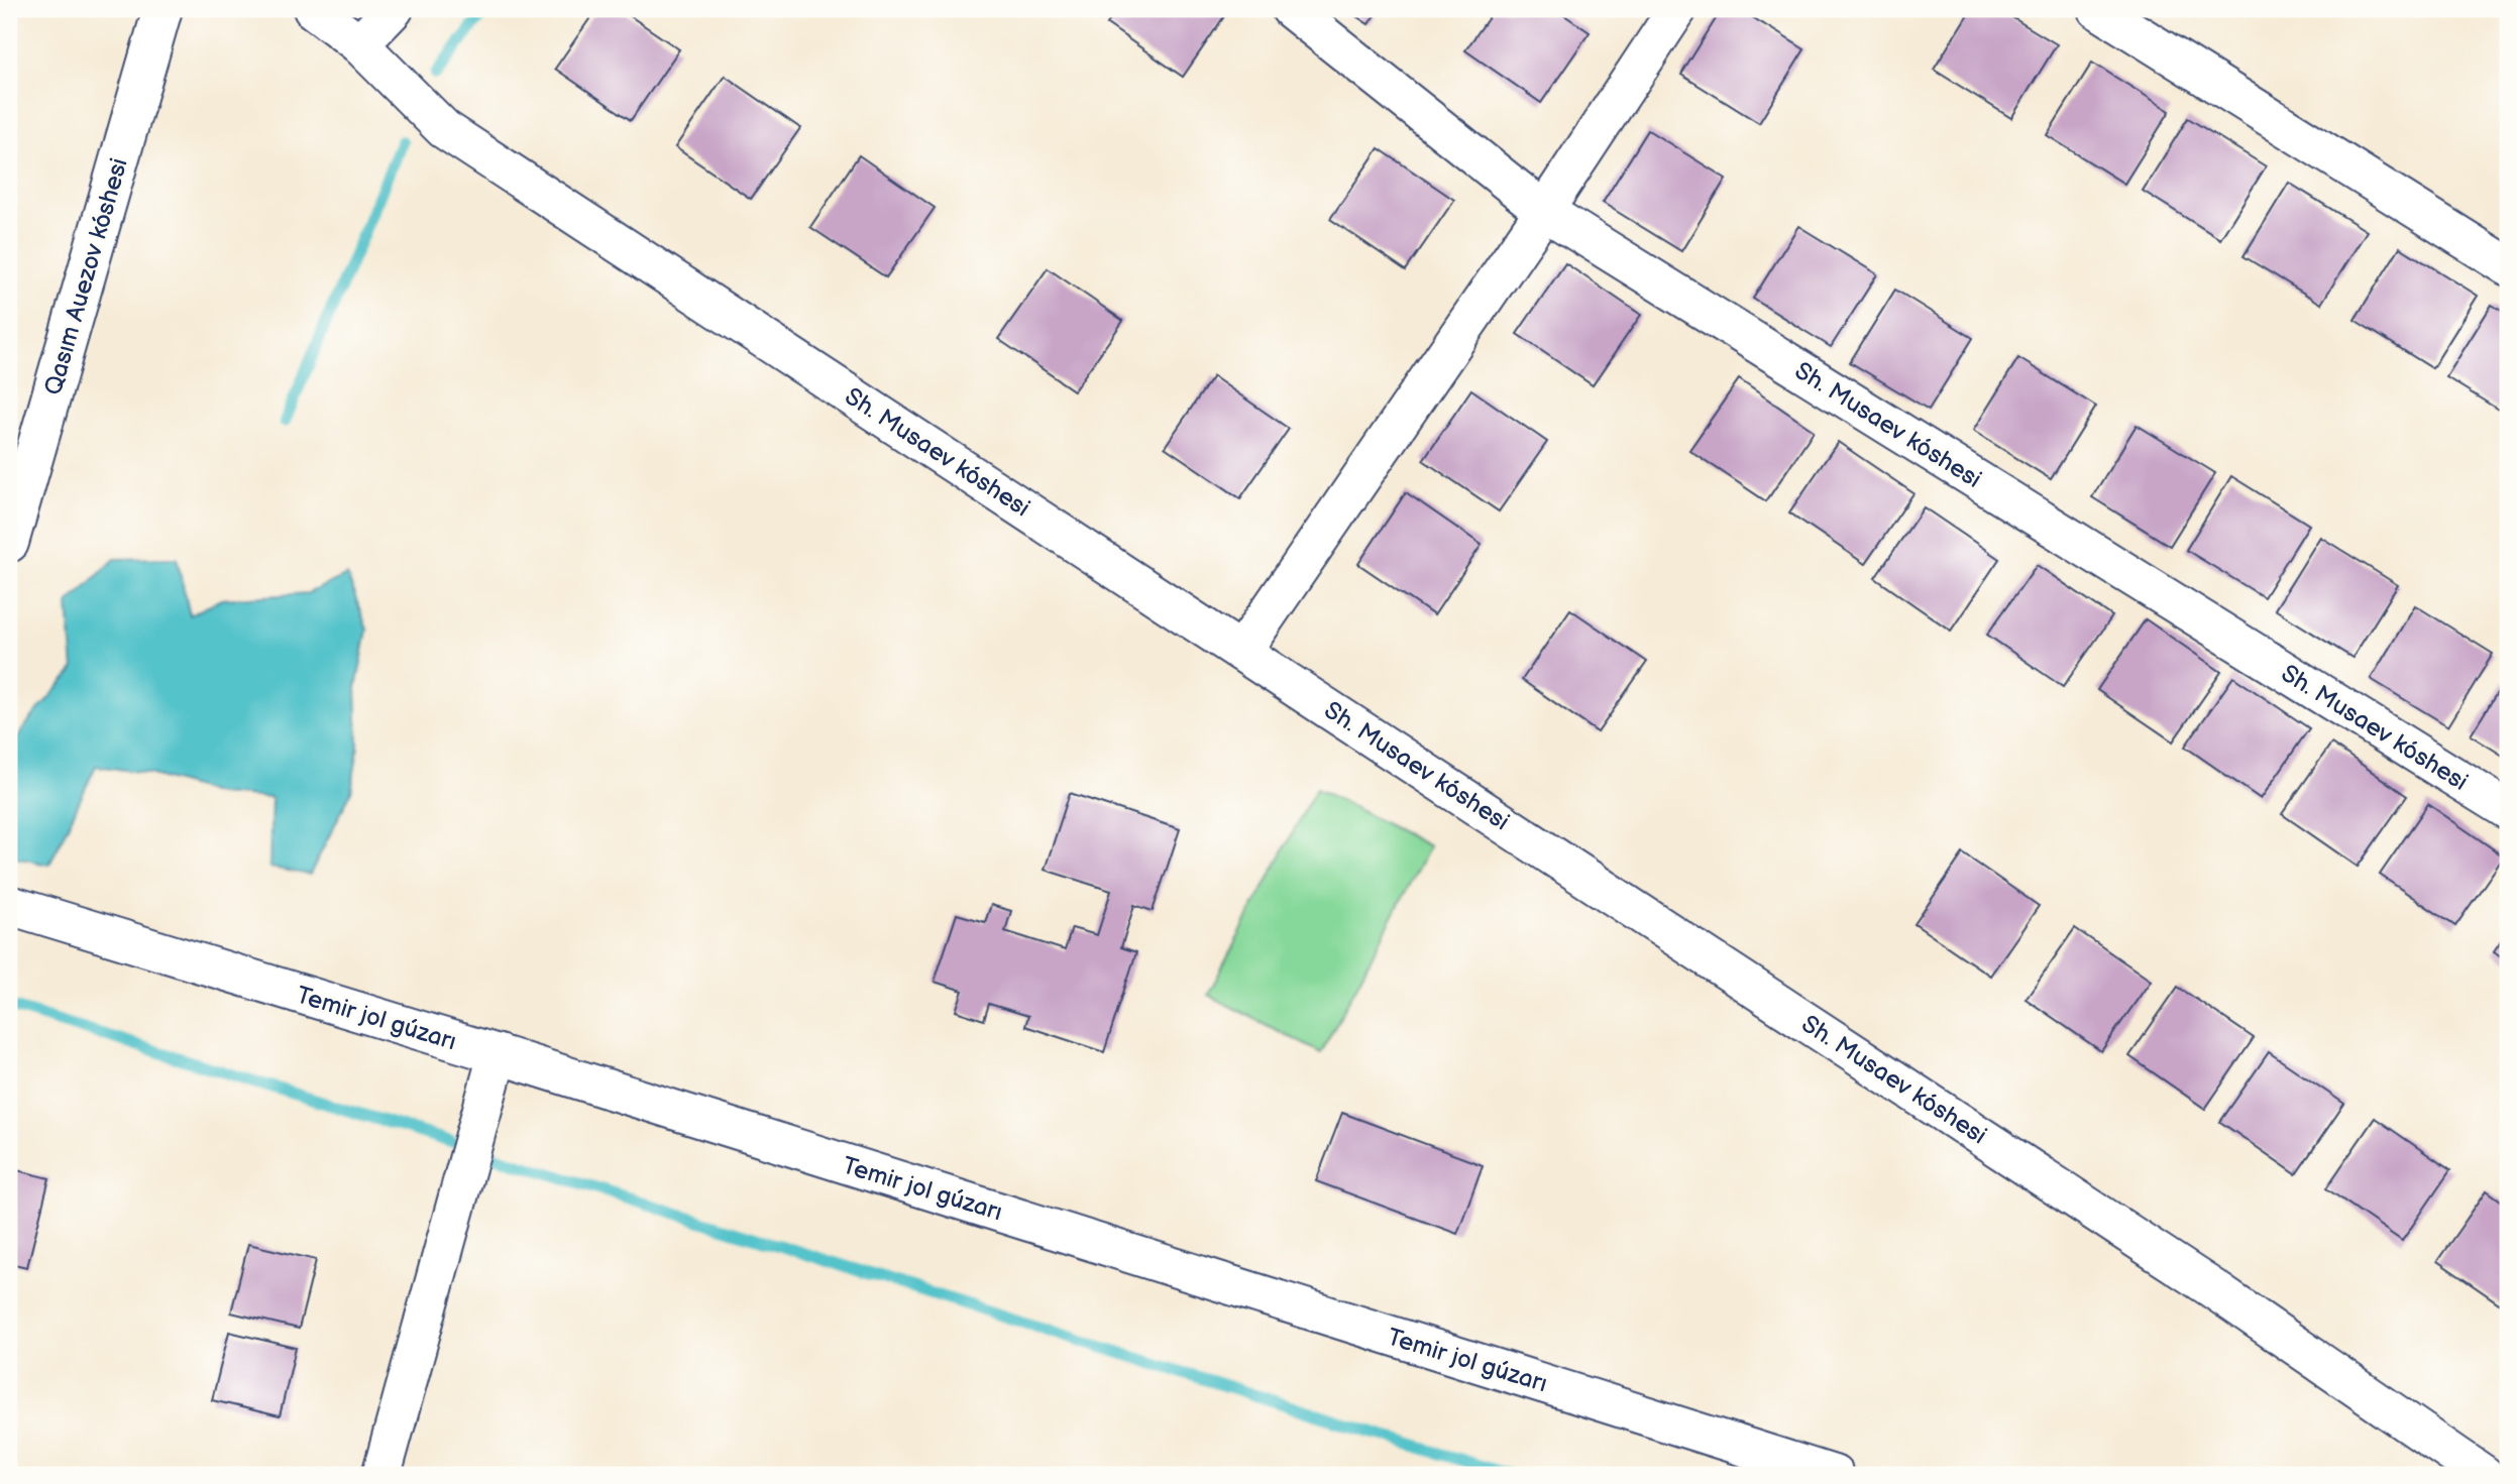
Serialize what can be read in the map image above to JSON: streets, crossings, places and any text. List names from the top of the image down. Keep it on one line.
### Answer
{"streets":{"street":["Qasım Auezov kóshesi","Sh. Musaev kóshesi","Temir jol gúzarı"]}}
